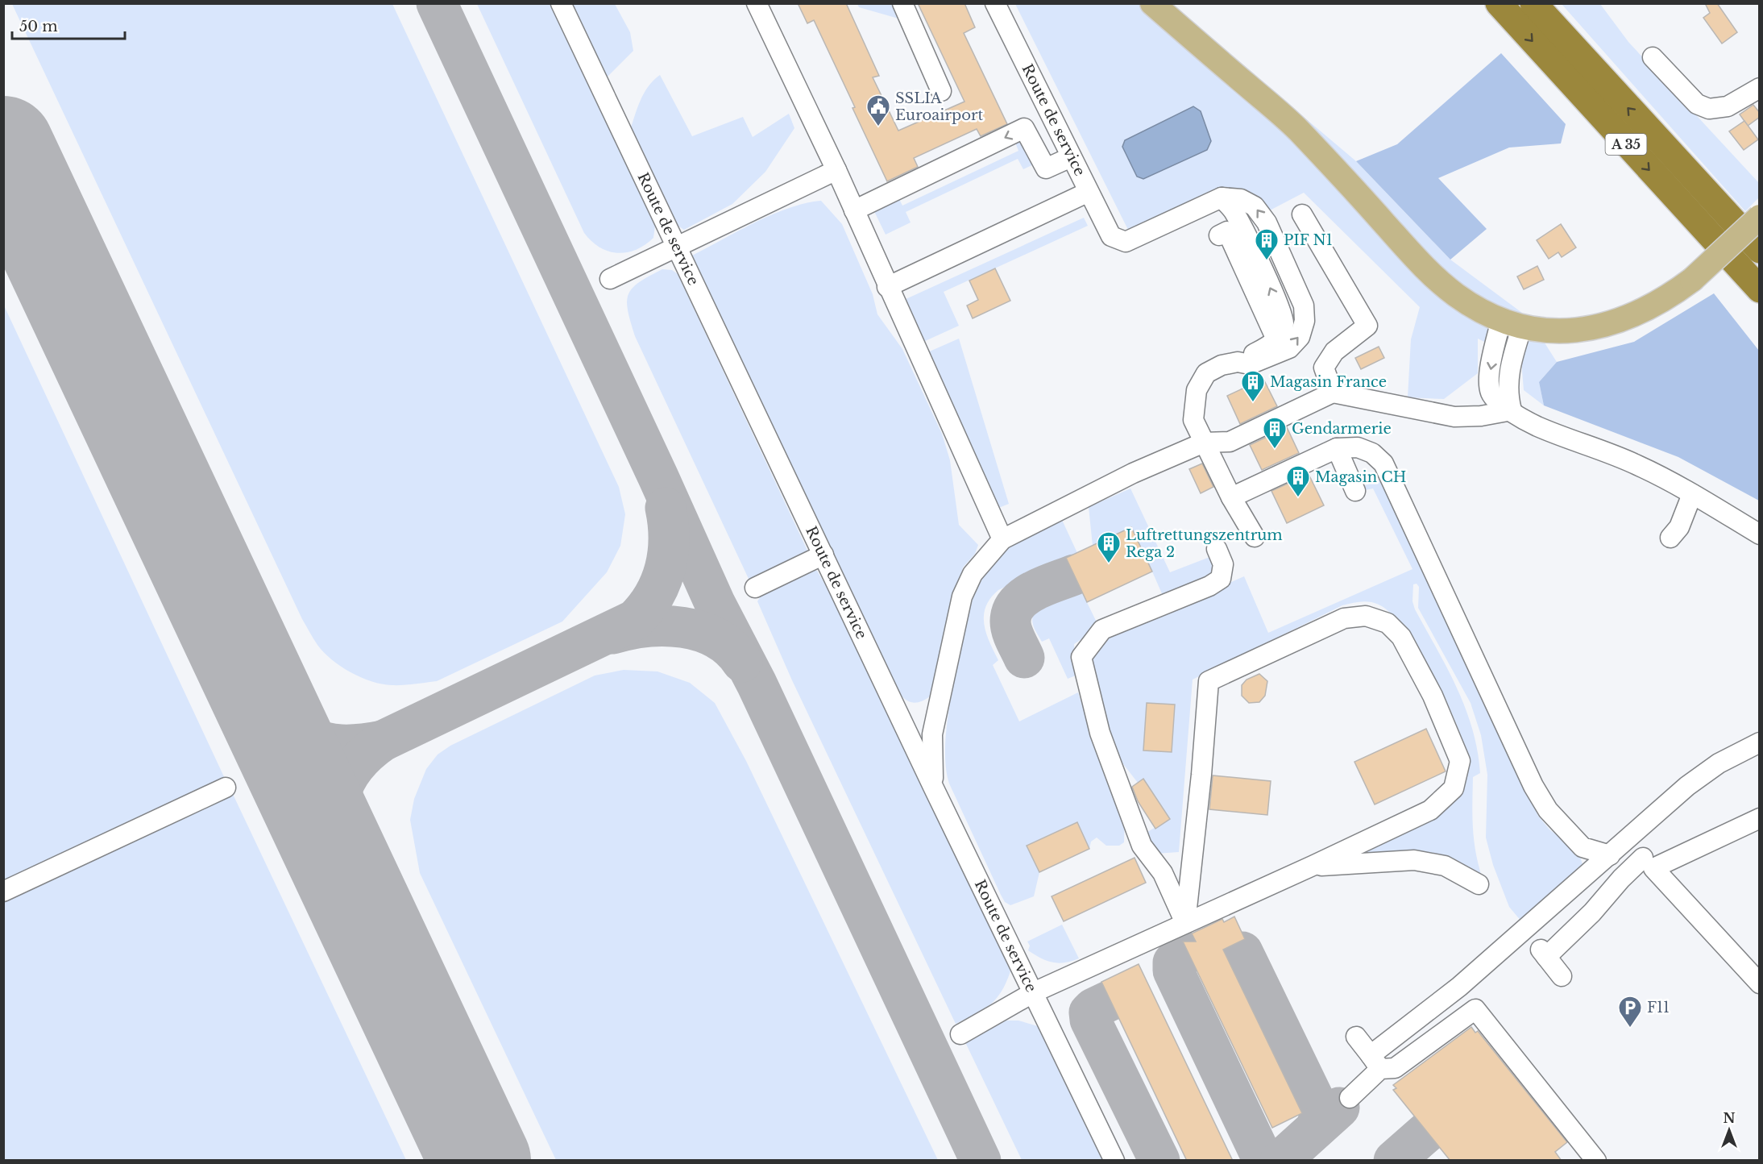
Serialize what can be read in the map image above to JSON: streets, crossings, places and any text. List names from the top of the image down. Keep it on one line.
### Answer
{"streets":{"highway":["A 35"],"street":["Route de service"]},"places":{"public building":["SSLIA Euroairport"],"building":["PIF N1","Magasin France","Gendarmerie","Magasin CH","Luftrettungszentrum Rega 2"],"parking":["F11"]},"scale_bar":"50 m","north":"top"}
